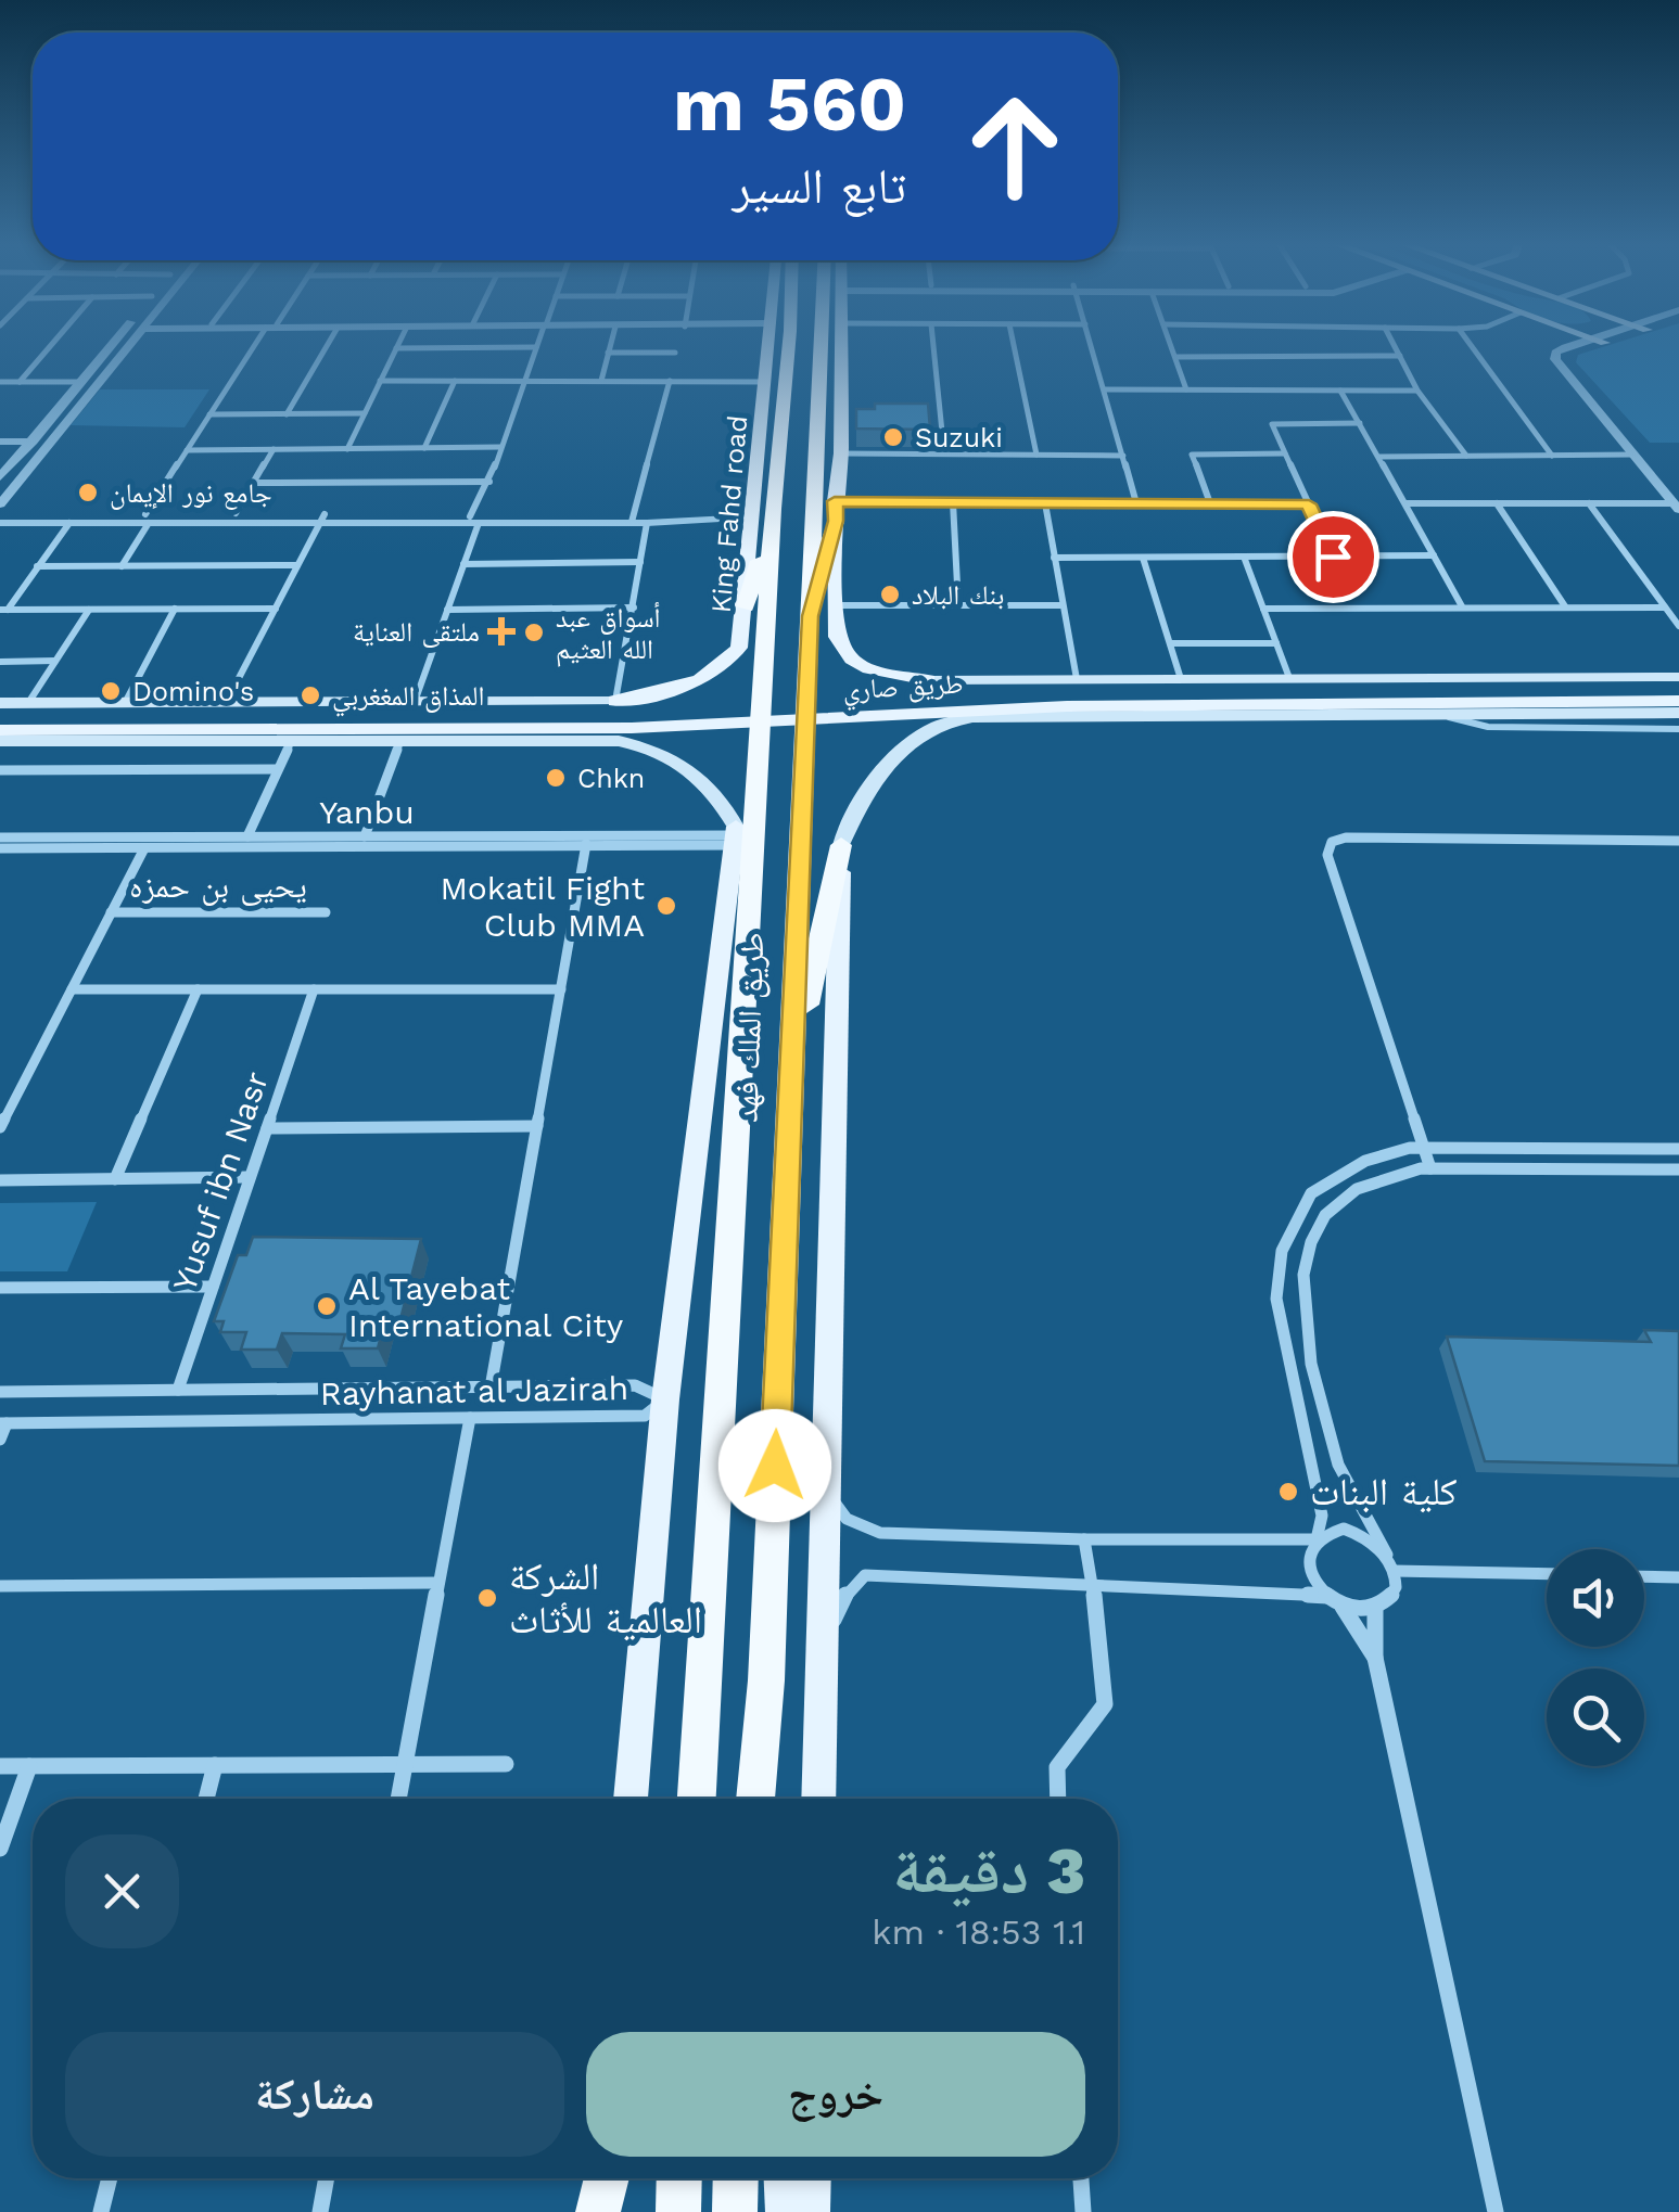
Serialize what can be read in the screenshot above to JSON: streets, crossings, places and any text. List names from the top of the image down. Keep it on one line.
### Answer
{"streets":{"highway":["طريق الملك فهد"],"main road":["King Fahd road","طريق صاري"],"street":["Yanbu","يحيى بن حمزه","Yusuf ibn Nasr","Rayhanat al Jazirah"]},"crossings":[["King Fahd road","طريق الملك فهد"],["Yusuf ibn Nasr","Rayhanat al Jazirah"]],"places":{"other":["Suzuki","جامع نور الإيمان","بنك البلاد","أسواق عبد الله العثيم","Domino's","المذاق المغغربي","Chkn","Mokatil Fight Club MMA","Al Tayebat International City","كلية البنات","الشركة العالمية للأثاث"],"health":["ملتقى العناية"]},"page":{"turn":["560 m","تابع السير"],"heading":["3 دقيقة","1.1 km · 18:53"],"buttons":["خروج","مشاركة"]}}
